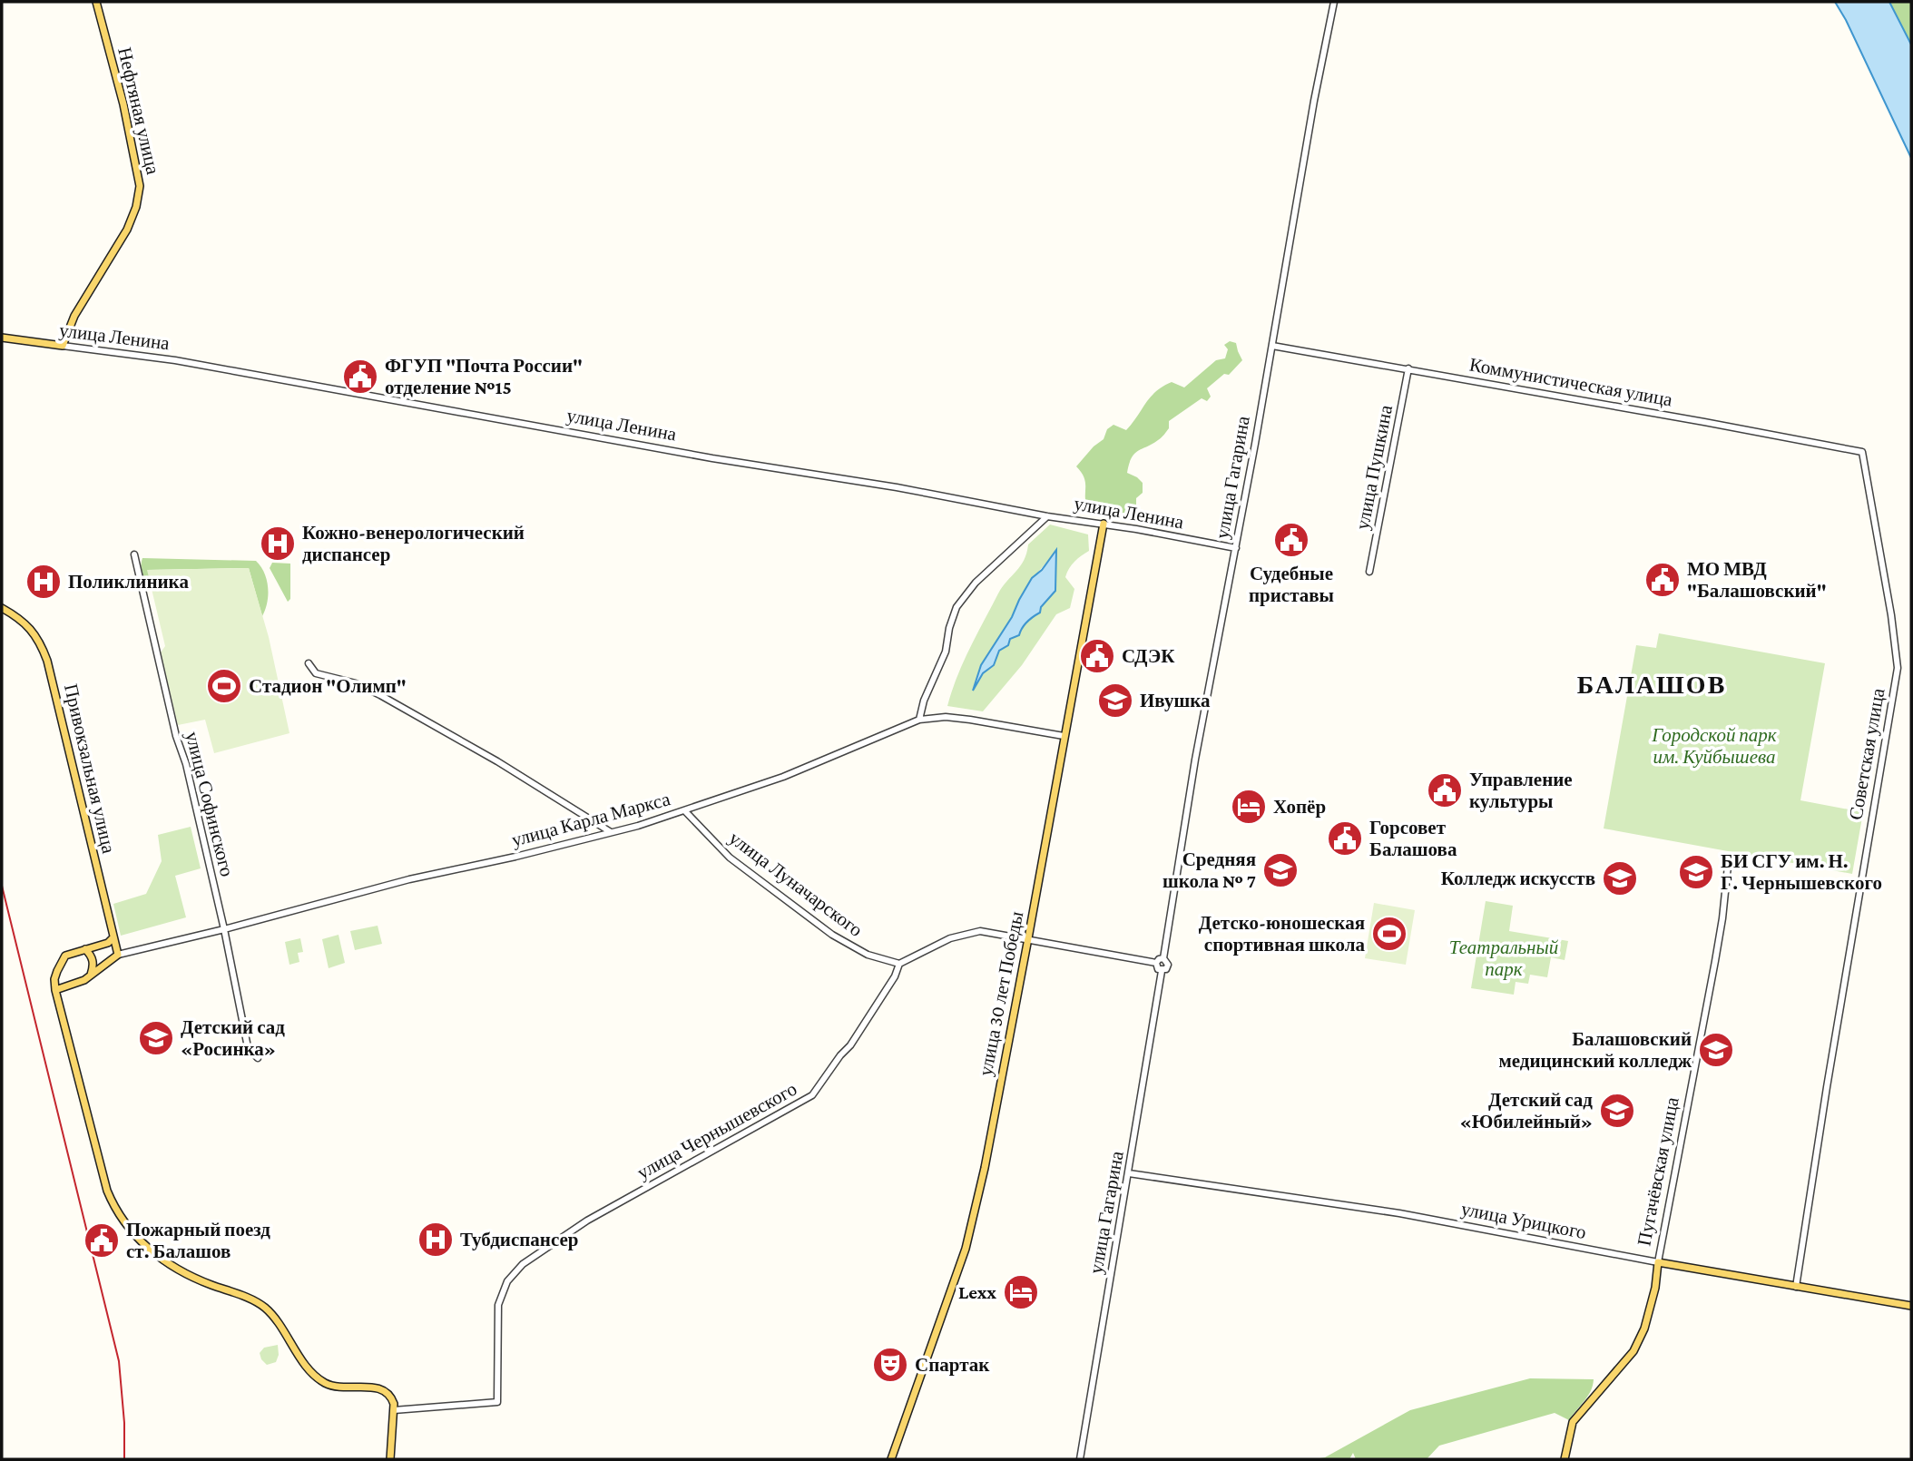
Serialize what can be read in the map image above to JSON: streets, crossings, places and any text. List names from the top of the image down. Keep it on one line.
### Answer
{"streets":{"main road":["Нефтяная улица","улица Ленина","Привокзальная улица","улица 30 лет Победы","Пугачёвская улица","улица Урицкого"],"street":["Коммунистическая улица","улица Пушкина","улица Гагарина","Советская улица","улица Софинского","улица Карла Маркса","улица Луначарского","улица Чернышевского"]},"crossings":[["Нефтяная улица","улица Ленина"],["улица Ленина","улица Гагарина"],["улица Ленина","улица 30 лет Победы"],["Коммунистическая улица","улица Пушкина"],["Коммунистическая улица","улица Гагарина"],["Коммунистическая улица","Советская улица"],["улица Гагарина","улица Урицкого"],["Советская улица","улица Урицкого"],["Привокзальная улица","улица Карла Маркса"],["улица Софинского","улица Карла Маркса"],["улица Карла Маркса","улица Луначарского"],["улица Карла Маркса","улица 30 лет Победы"],["улица Луначарского","улица Чернышевского"],["Пугачёвская улица","улица Урицкого"]],"districts":["БАЛАШОВ"],"parks":["Городской парк им. Куйбышева","Театральный парк"],"places":{"public building":["ФГУП \"Почта России\" отделение №15","Судебные приставы","МО МВД \"Балашовский\"","СДЭК","Управление культуры","Горсовет Балашова","Пожарный поезд ст. Балашов"],"hospital":["Кожно-венерологический диспансер","Поликлиника","Тубдиспансер"],"sports":["Стадион \"Олимп\"","Детско-юношеская спортивная школа"],"school or university":["Ивушка","Средняя школа № 7","БИ СГУ им. Н. Г. Чернышевского","Колледж искусств","Детский сад «Росинка»","Балашовский медицинский колледж","Детский сад «Юбилейный»"],"hotel":["Хопёр","Lexx"],"theatre":["Спартак"]}}
